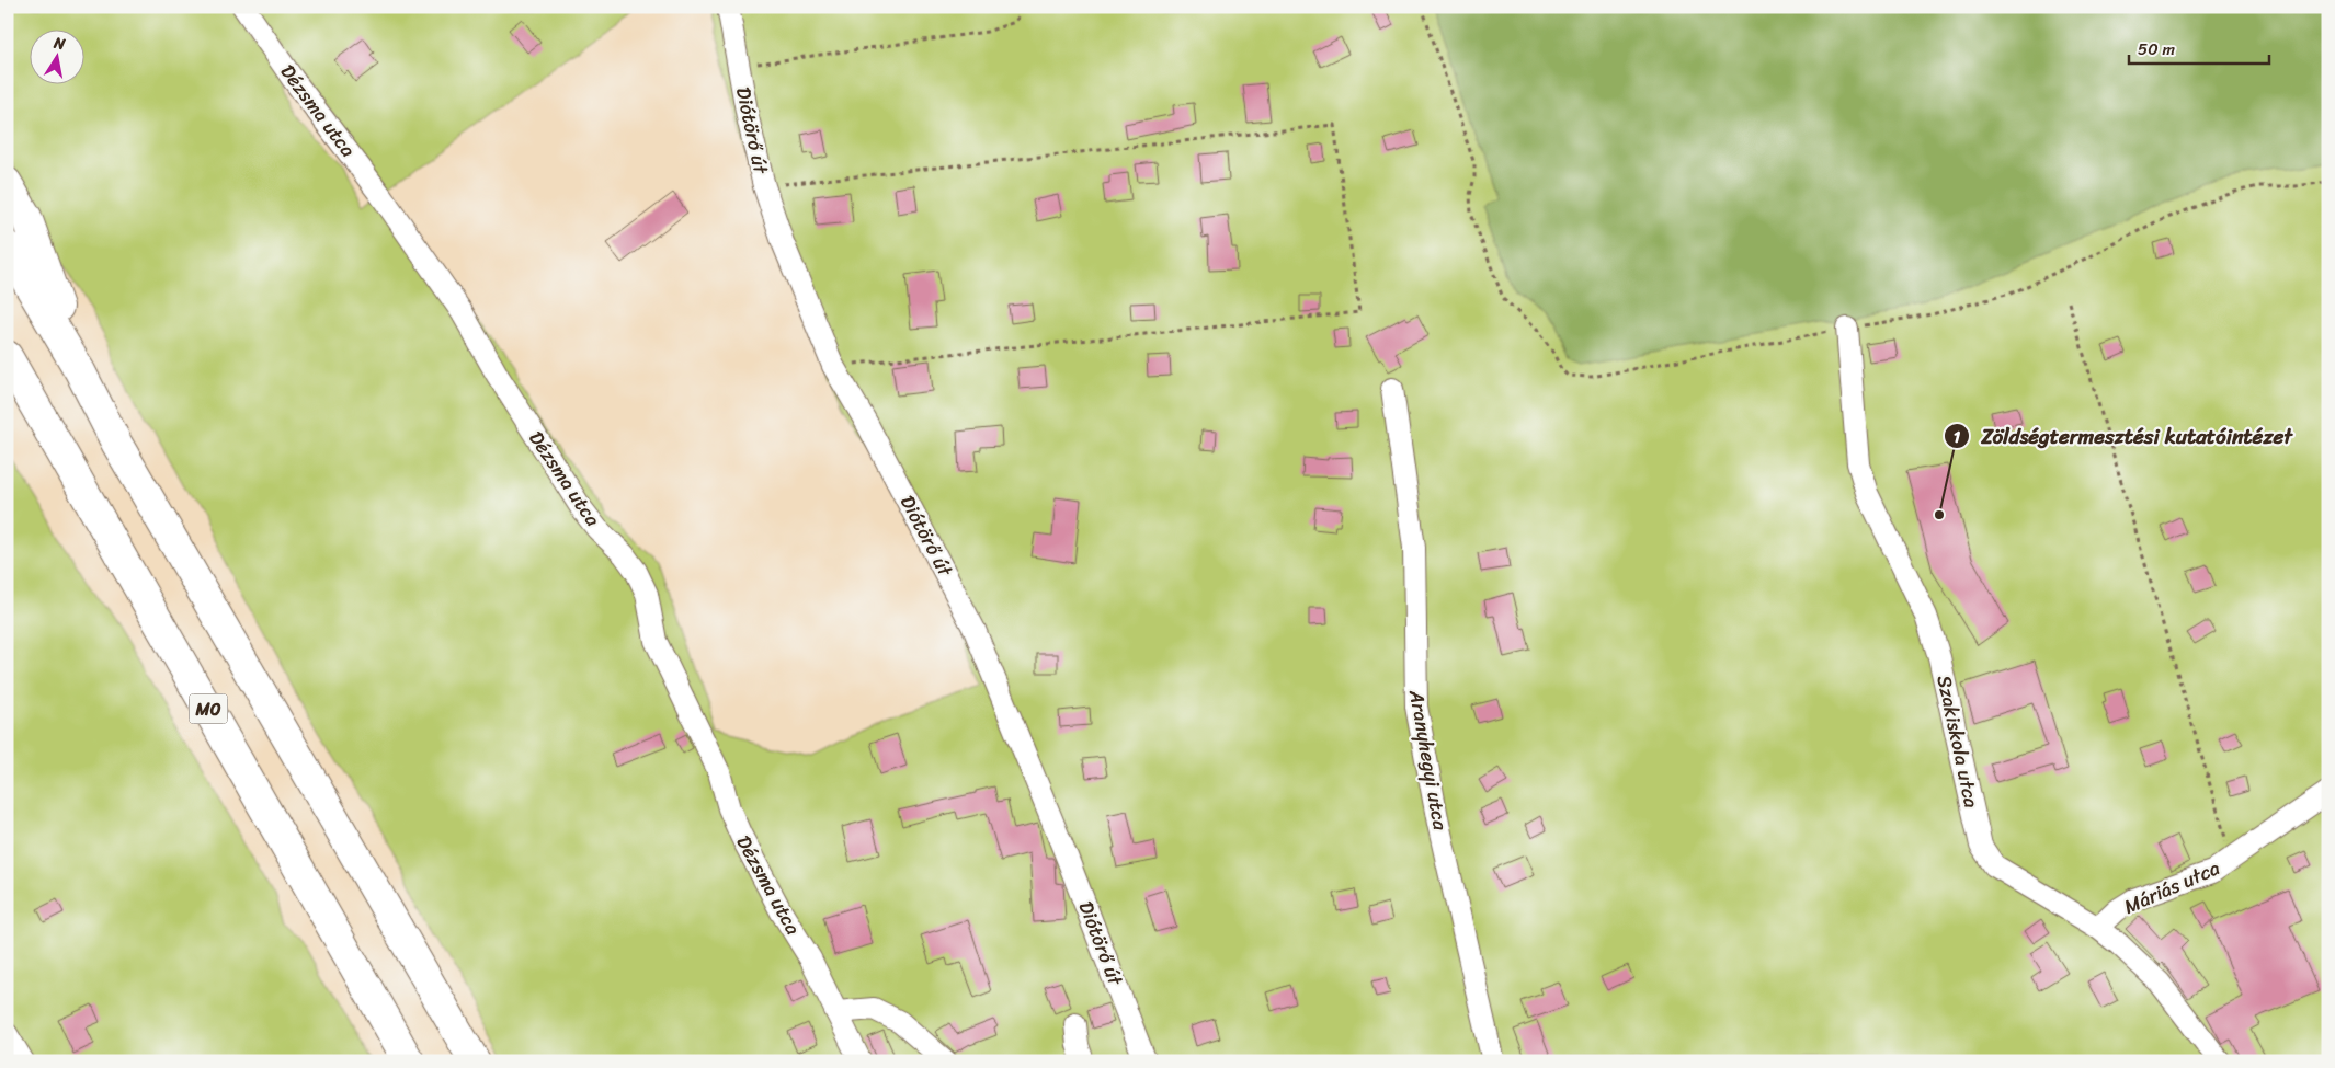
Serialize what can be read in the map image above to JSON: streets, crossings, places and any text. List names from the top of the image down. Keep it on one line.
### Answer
{"streets":{"highway":["M0"],"street":["Dézsma utca","Diótörő út","Szakiskola utca","Aranyhegyi utca","Máriás utca"]},"crossings":[["Szakiskola utca","Máriás utca"]],"places":["Zöldségtermesztési kutatóintézet"],"scale_bar":"50 m","north":"top"}
